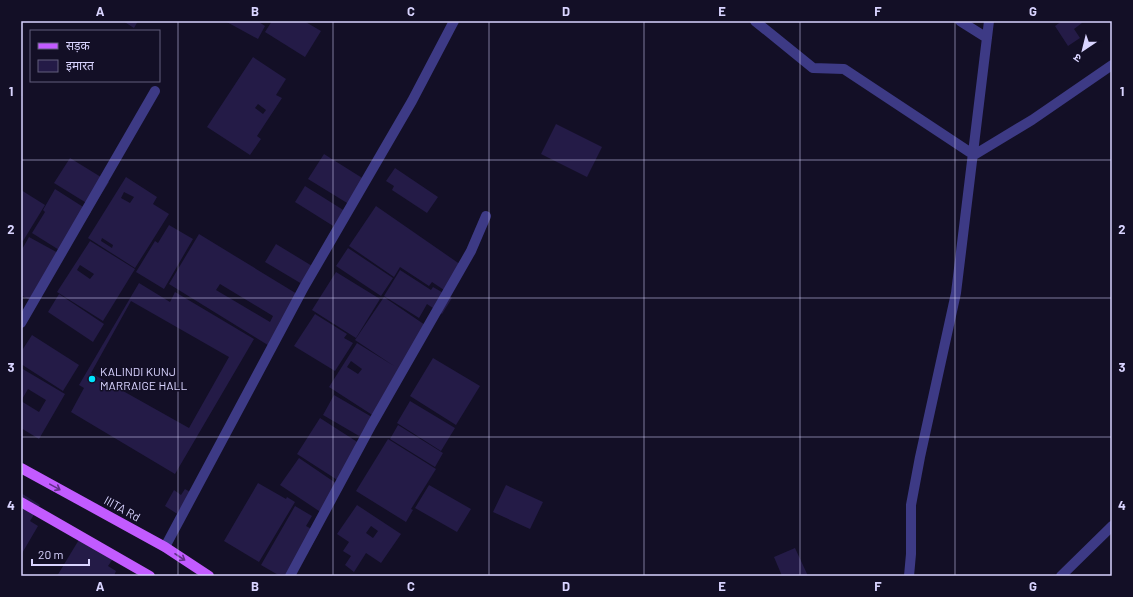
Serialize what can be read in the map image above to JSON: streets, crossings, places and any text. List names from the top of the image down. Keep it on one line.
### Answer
{"streets":{"main road":["IIITA Rd"]},"places":["KALINDI KUNJ MARRAIGE HALL"],"legend":["सड़क","इमारत"],"scale_bar":"20 m","north":"bottom left","grid":{"columns":["A","B","C","D","E","F","G"],"rows":["1","2","3","4"]}}
